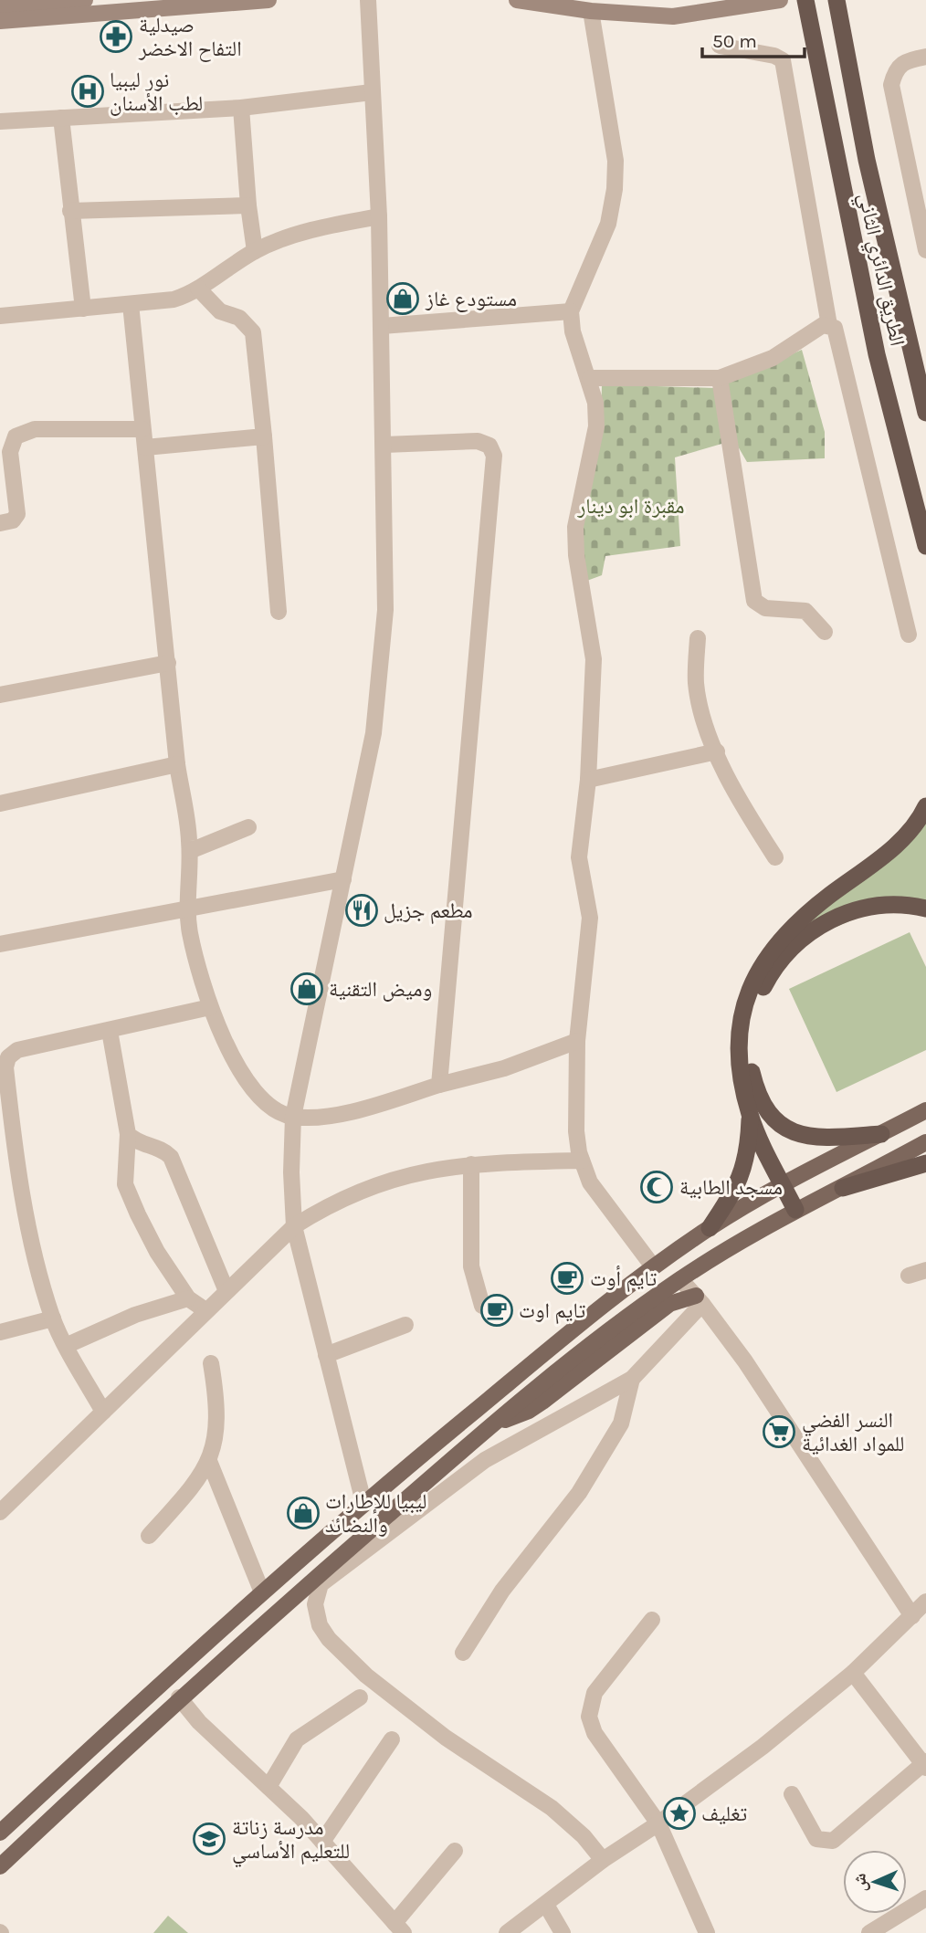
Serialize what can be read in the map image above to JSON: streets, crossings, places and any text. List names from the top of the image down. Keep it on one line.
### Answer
{"streets":{"highway":["الطريق الدائري الثاني"]},"parks":["مقبرة ابو دينار"],"places":{"pharmacy":["صيدلية التفاح الاخضر"],"hospital":["نور ليبيا لطب الأسنان"],"shop":["مستودع غاز","وميض التقنية","ليبيا للإطارات والنضائد"],"restaurant":["مطعم جزيل"],"mosque":["مسجد الطابية"],"cafe":["تايم أوت","تايم اوت"],"supermarket":["النسر الفضي للمواد الغدائية"],"place":["تغليف"],"school or university":["مدرسة زناتة للتعليم الأساسي"]},"scale_bar":"50 m","north":"left"}
